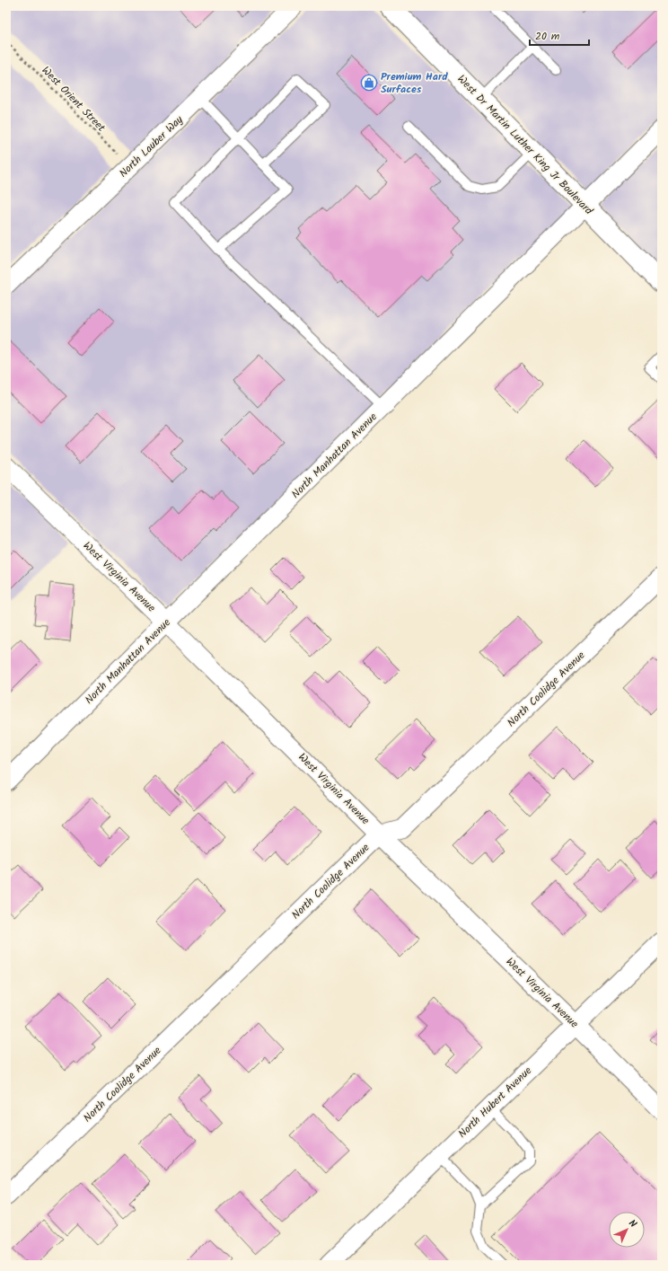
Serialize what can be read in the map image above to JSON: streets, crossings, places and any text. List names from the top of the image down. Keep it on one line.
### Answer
{"streets":{"street":["West Dr Martin Luther King Jr Boulevard","North Lauber Way","North Manhattan Avenue","West Virginia Avenue","North Coolidge Avenue","North Hubert Avenue"],"path":["West Orient Street"]},"crossings":[["West Orient Street","North Lauber Way"],["West Dr Martin Luther King Jr Boulevard","North Manhattan Avenue"],["North Manhattan Avenue","West Virginia Avenue"],["West Virginia Avenue","North Coolidge Avenue"],["West Virginia Avenue","North Hubert Avenue"]],"places":{"shop":["Premium Hard Surfaces"]},"scale_bar":"20 m","north":"top right"}
